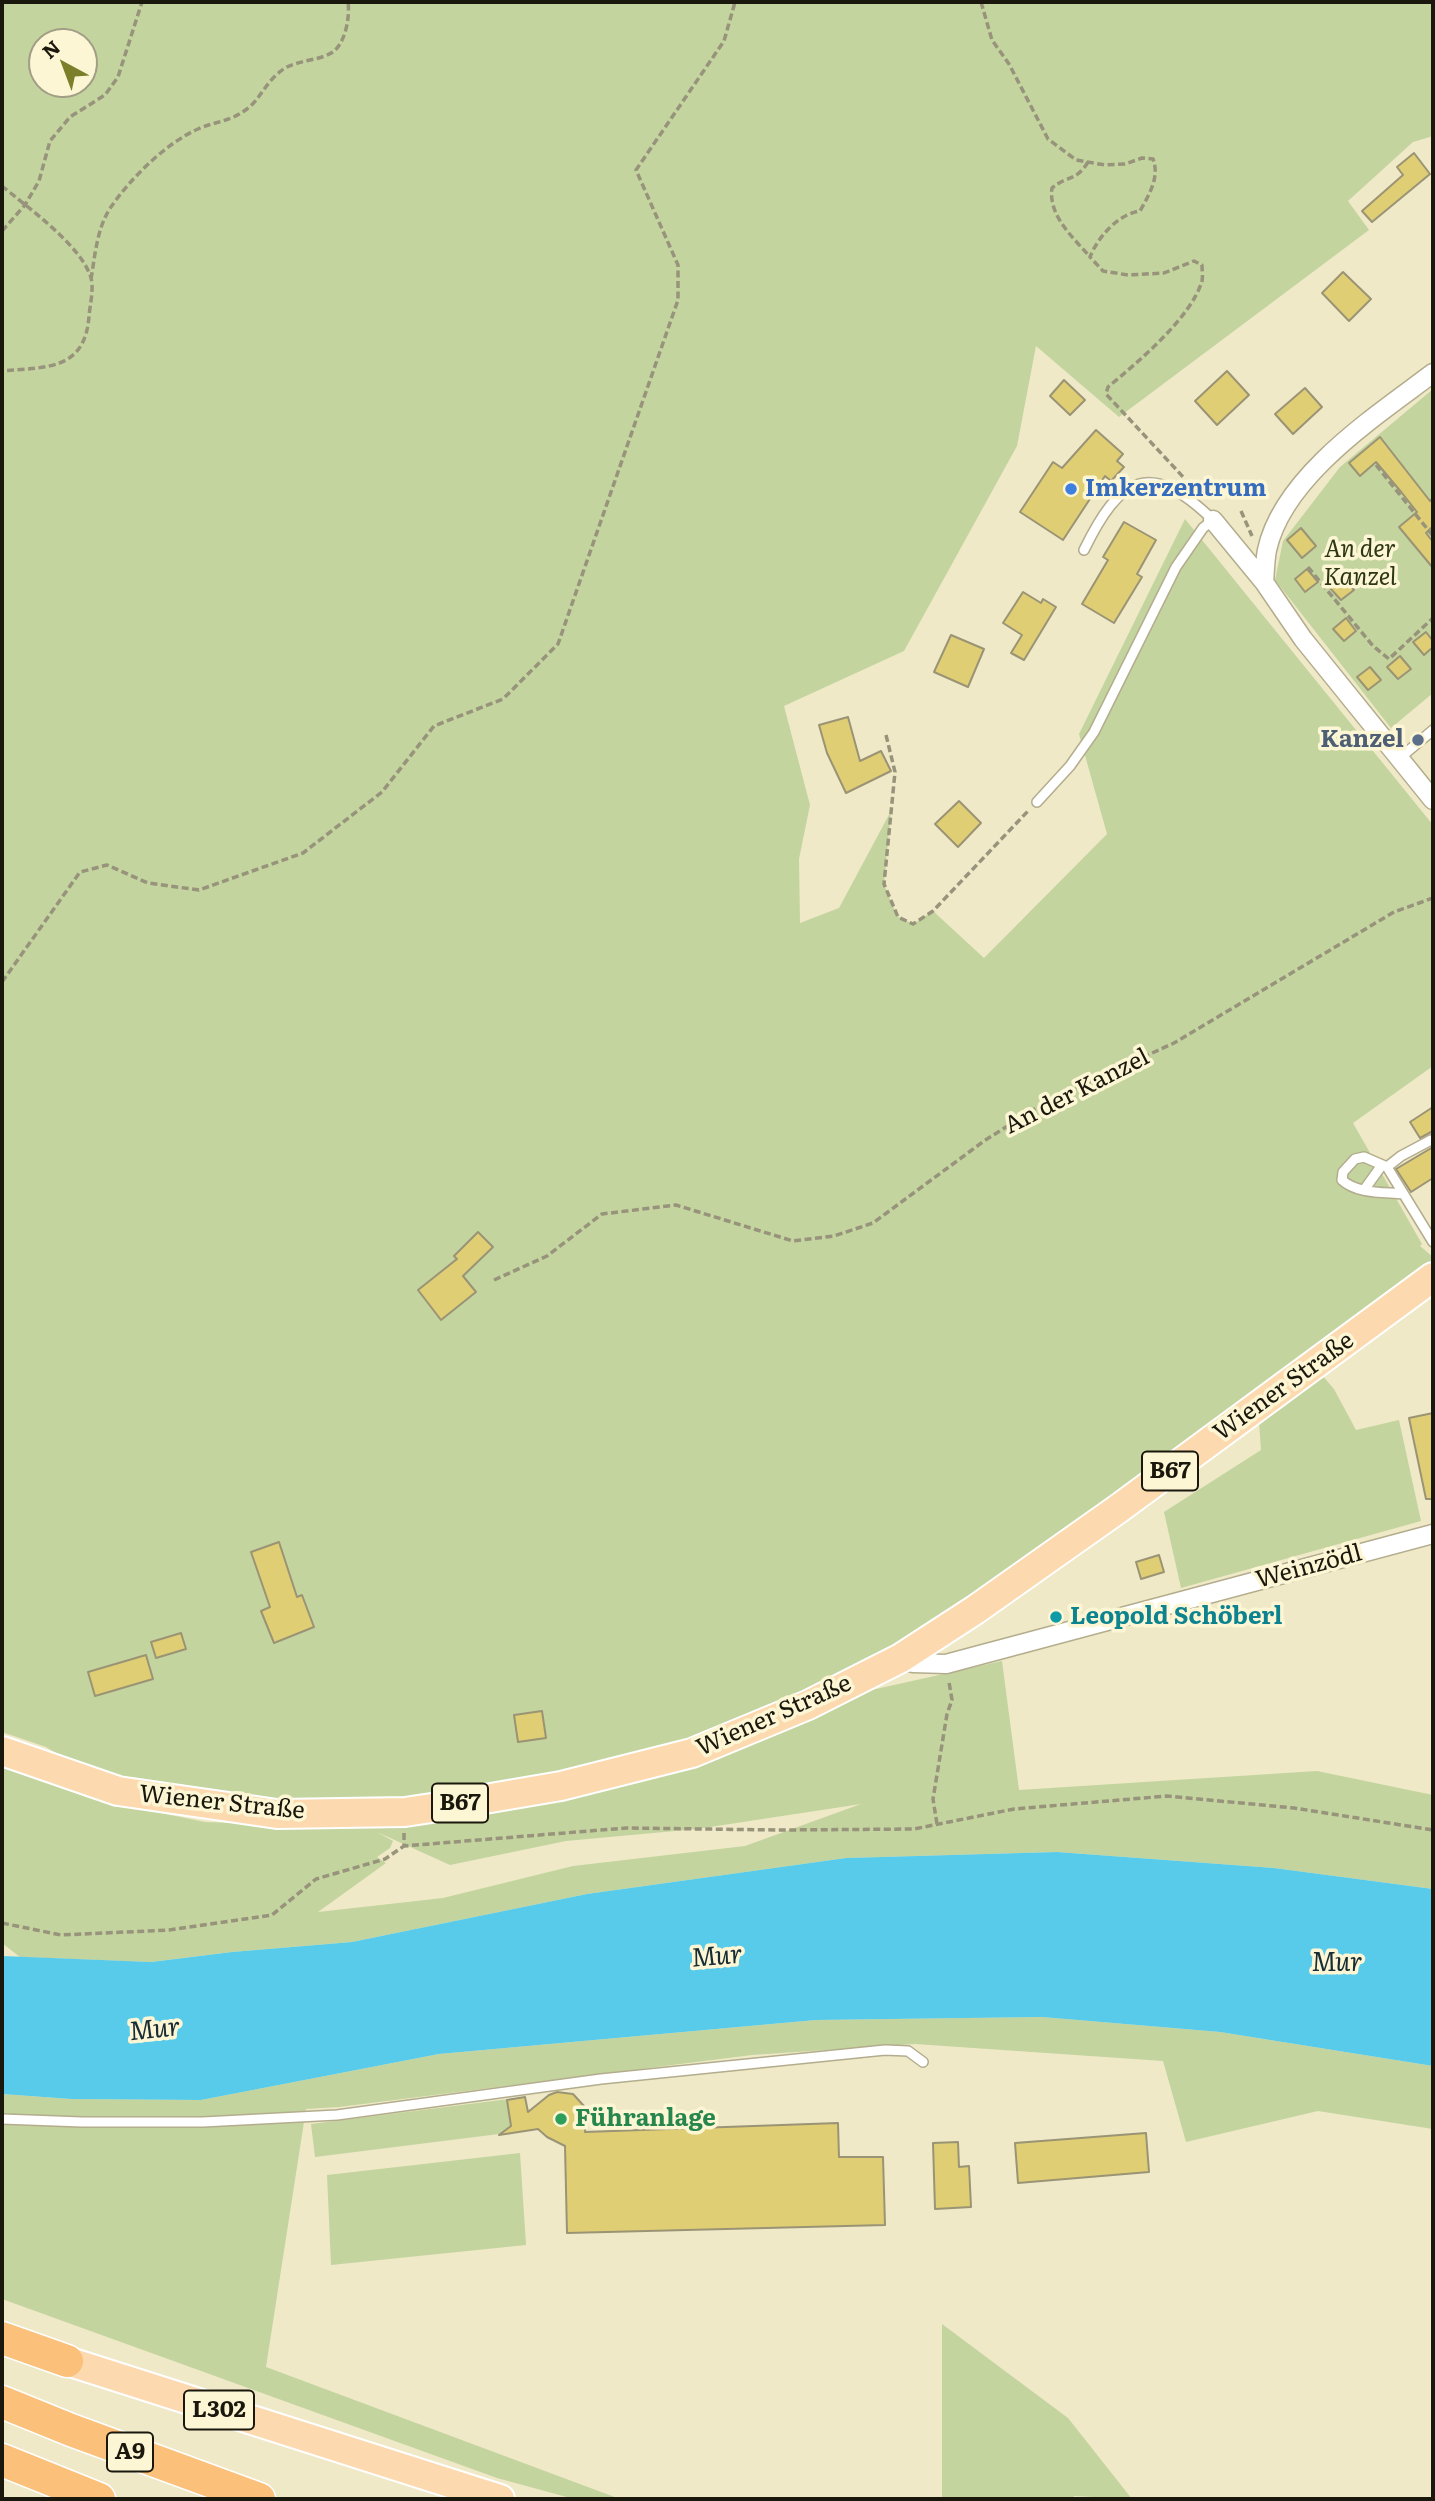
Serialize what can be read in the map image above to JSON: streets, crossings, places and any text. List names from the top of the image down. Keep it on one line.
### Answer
{"streets":{"highway":["A9"],"main road":["Wiener Straße","B67","L302"],"street":["Weinzödl"],"path":["An der Kanzel"]},"crossings":[["Wiener Straße","Weinzödl"]],"water":["Mur"],"parks":["An der Kanzel"],"places":["Imkerzentrum","Kanzel","Leopold Schöberl","Führanlage"],"north":"top left"}
